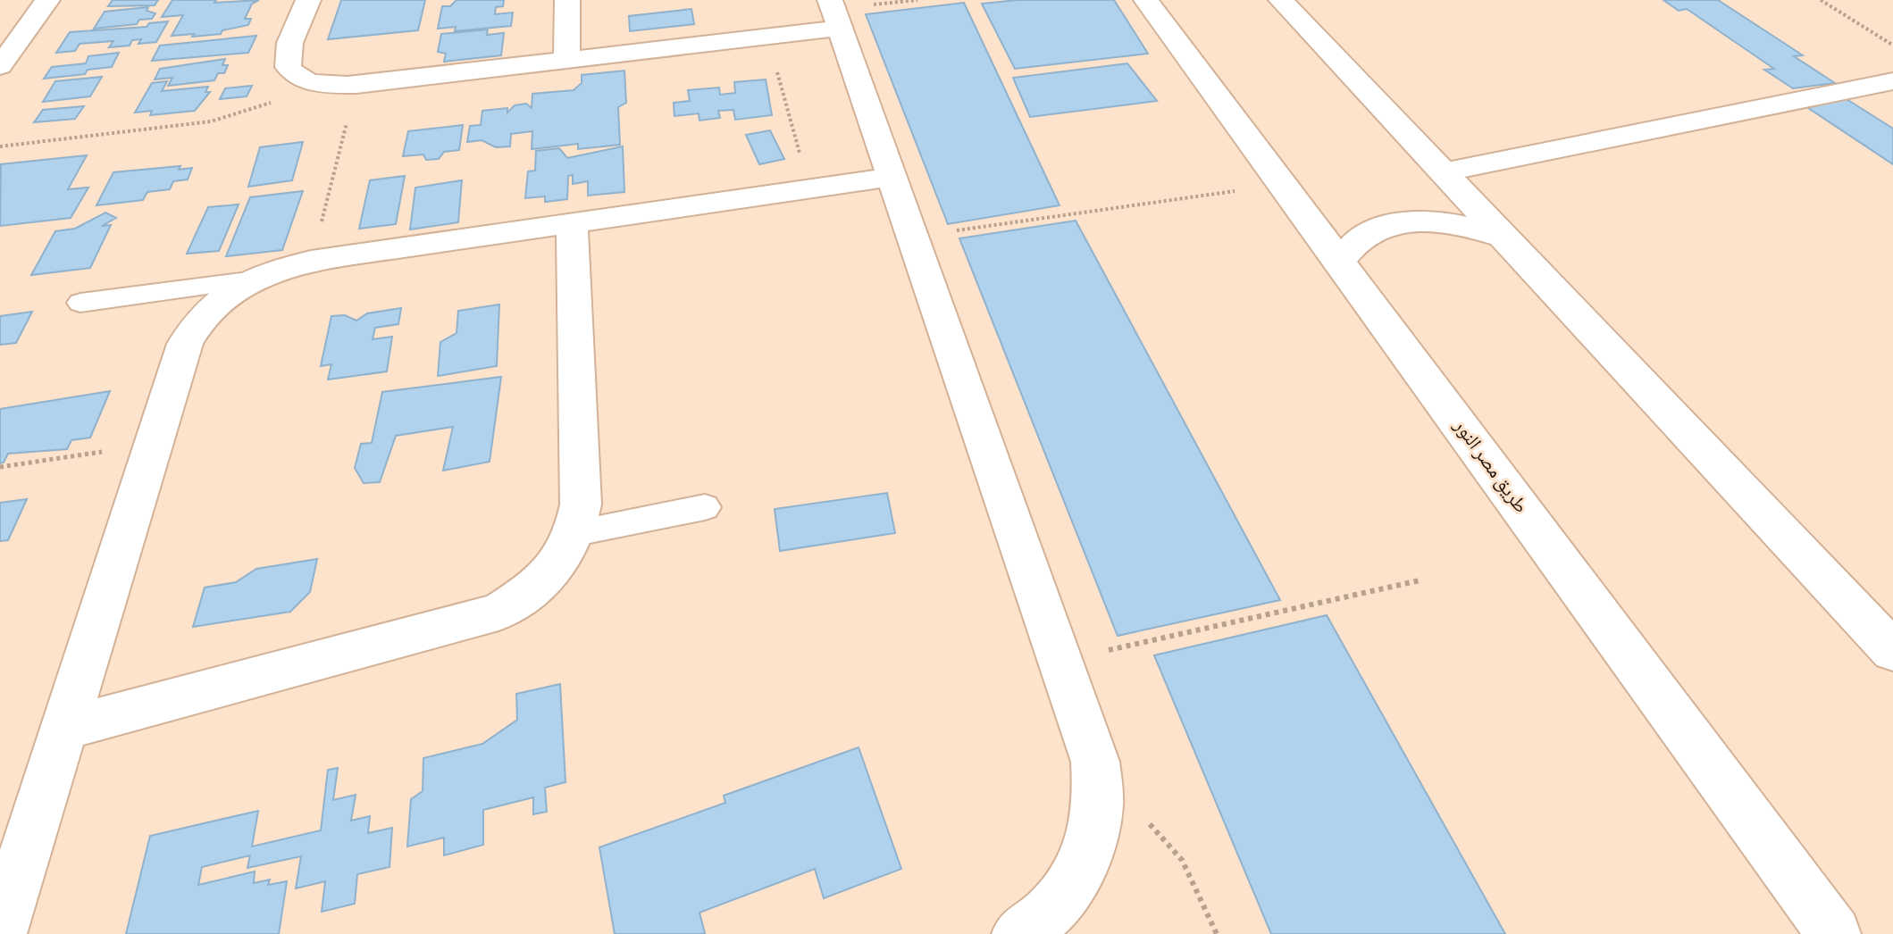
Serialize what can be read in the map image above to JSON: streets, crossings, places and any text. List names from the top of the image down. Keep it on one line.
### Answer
{"streets":{"street":["طريق مصر النور"]}}
